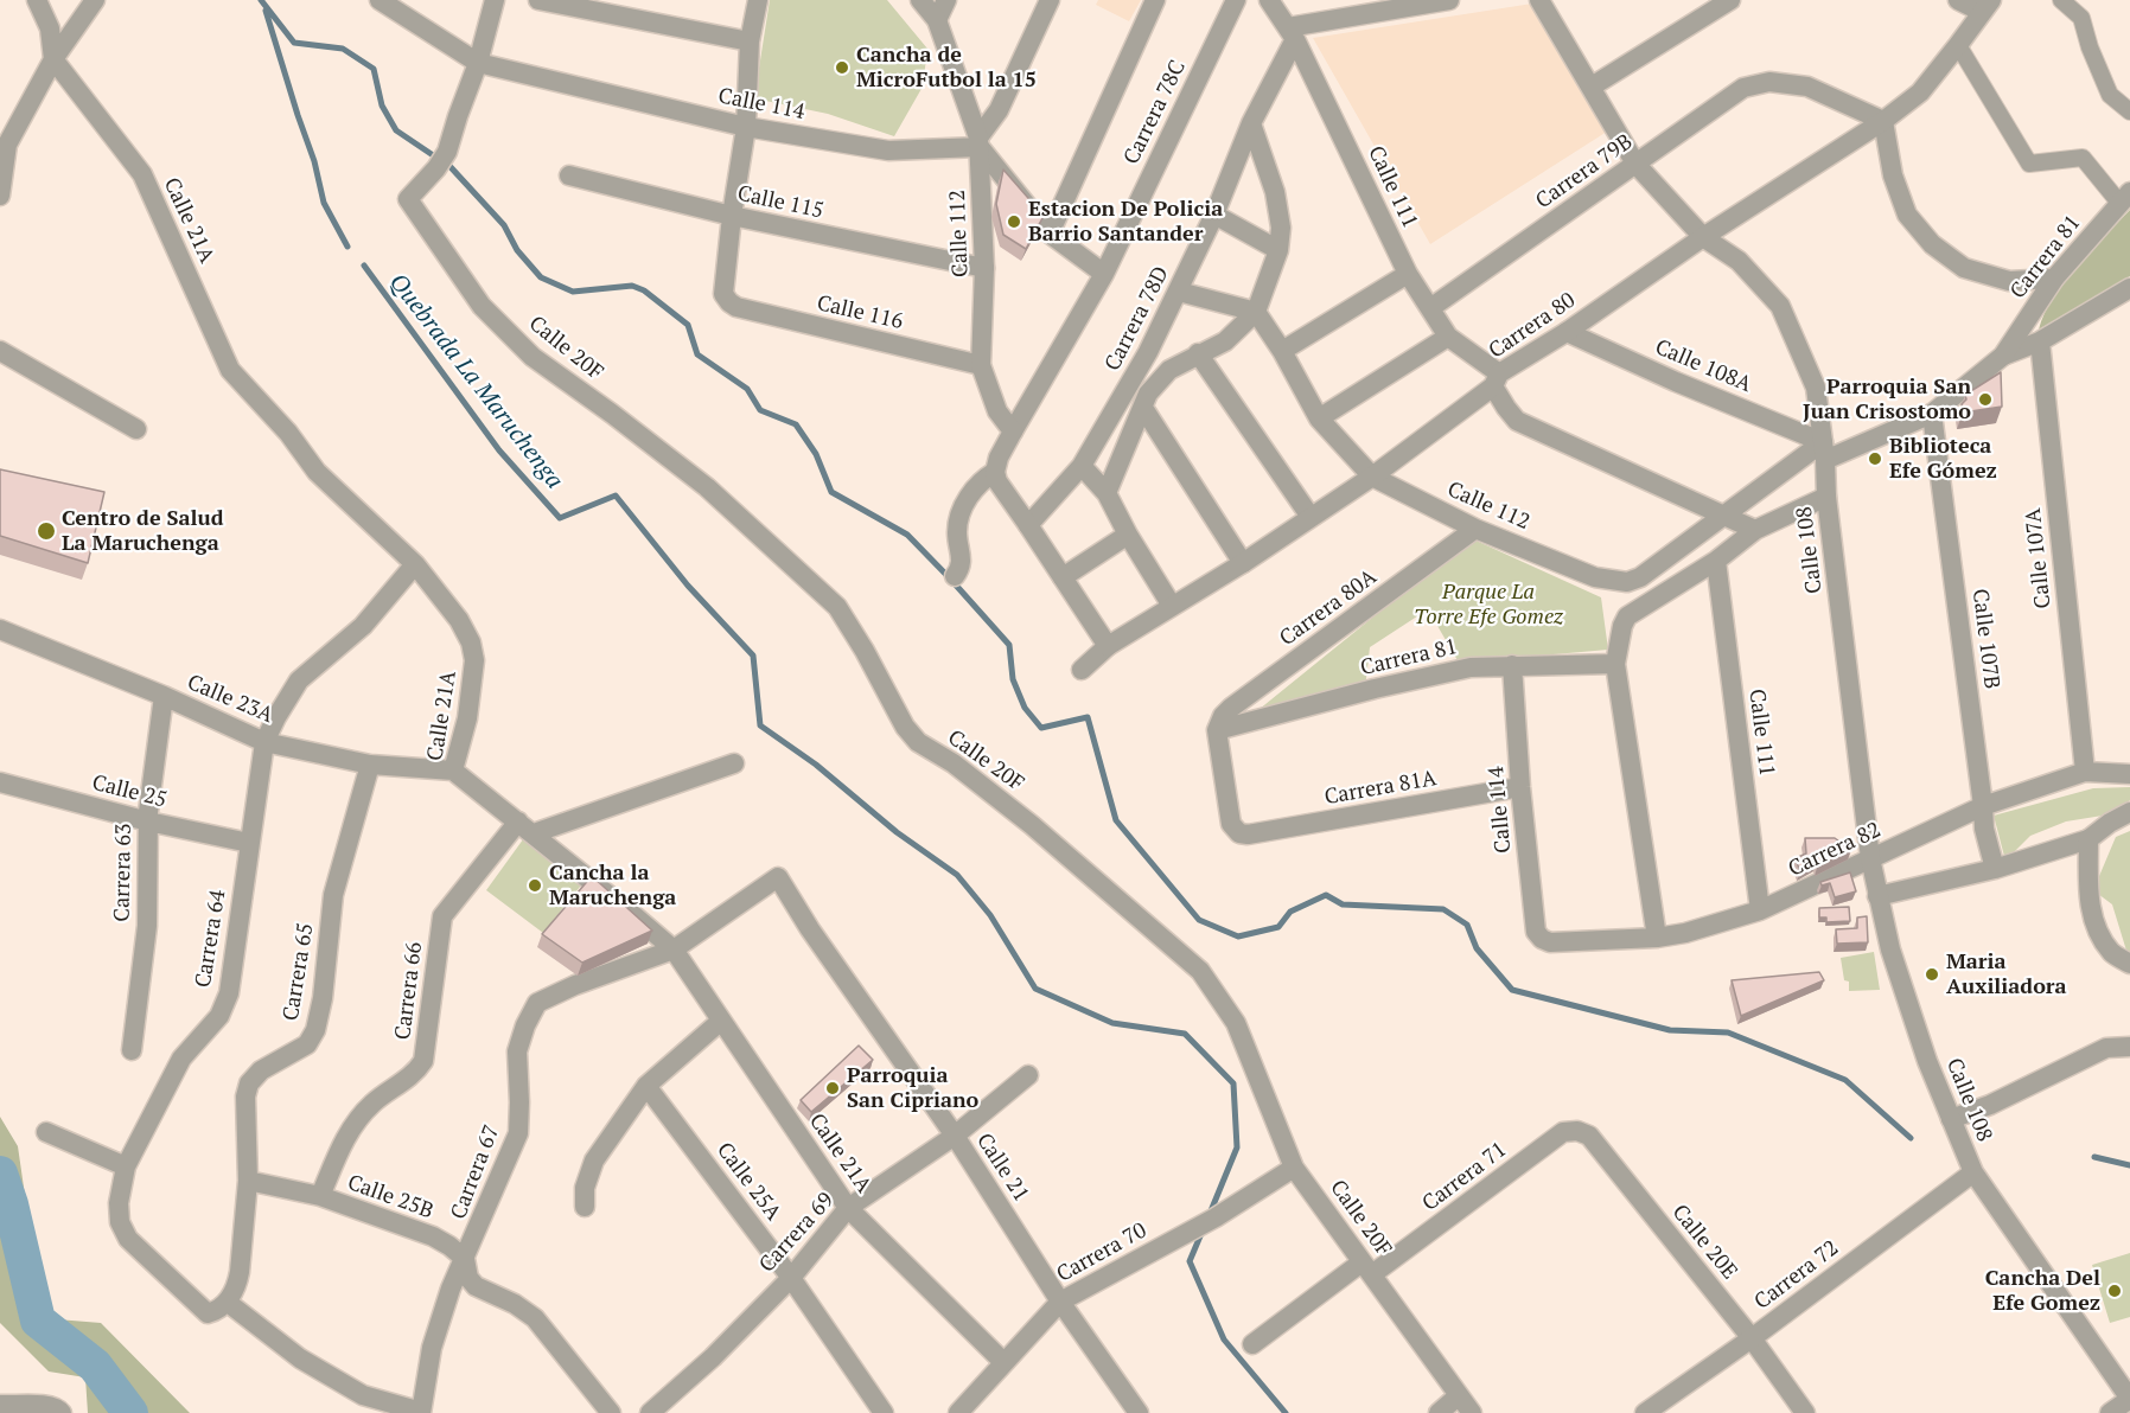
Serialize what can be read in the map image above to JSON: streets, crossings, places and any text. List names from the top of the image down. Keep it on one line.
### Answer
{"streets":{"street":["Calle 114","Carrera 78C","Carrera 79B","Calle 111","Calle 115","Calle 21A","Calle 112","Carrera 81","Calle 116","Carrera 78D","Carrera 80","Calle 20F","Calle 108A","Calle 108","Calle 107A","Carrera 80A","Calle 107B","Calle 23A","Carrera 81A","Calle 25","Carrera 82","Carrera 63","Carrera 64","Carrera 65","Carrera 66","Calle 21","Carrera 67","Carrera 71","Calle 25A","Calle 25B","Carrera 69","Calle 20E","Carrera 70","Carrera 72"]},"crossings":[["Calle 114","Calle 112"],["Calle 114","Carrera 81"],["Calle 114","Calle 20F"],["Calle 114","Carrera 81A"],["Calle 114","Carrera 82"],["Carrera 78C","Calle 112"],["Carrera 79B","Calle 111"],["Carrera 79B","Carrera 80"],["Carrera 79B","Calle 108"],["Calle 111","Calle 112"],["Calle 111","Carrera 78D"],["Calle 111","Carrera 80"],["Calle 111","Carrera 82"],["Calle 115","Calle 112"],["Calle 115","Calle 116"],["Calle 21A","Calle 23A"],["Calle 21A","Carrera 64"],["Calle 21A","Carrera 66"],["Calle 21A","Carrera 67"],["Calle 21A","Carrera 69"],["Calle 21A","Carrera 70"],["Calle 112","Carrera 81"],["Calle 112","Calle 116"],["Calle 112","Carrera 80"],["Calle 112","Calle 108A"],["Calle 112","Calle 108"],["Calle 112","Carrera 80A"],["Carrera 81","Calle 108A"],["Carrera 81","Calle 108"],["Carrera 81","Calle 107A"],["Carrera 81","Carrera 80A"],["Carrera 81","Calle 107B"],["Carrera 81","Carrera 81A"],["Carrera 80","Calle 108A"],["Carrera 80","Calle 108"],["Calle 20F","Carrera 71"],["Calle 20F","Carrera 70"],["Calle 108A","Calle 108"],["Calle 108","Carrera 82"],["Calle 108","Carrera 72"],["Calle 107A","Carrera 82"],["Carrera 80A","Carrera 81A"],["Calle 107B","Carrera 82"],["Calle 23A","Carrera 63"],["Calle 23A","Carrera 64"],["Calle 23A","Carrera 65"],["Calle 25","Carrera 63"],["Calle 25","Carrera 64"],["Carrera 64","Carrera 65"],["Carrera 65","Calle 25B"],["Carrera 66","Calle 25B"],["Calle 21","Carrera 67"],["Calle 21","Carrera 69"],["Calle 21","Carrera 70"],["Carrera 67","Calle 25B"],["Carrera 71","Calle 20E"],["Calle 25A","Carrera 69"],["Calle 20E","Carrera 72"]],"water":["Quebrada La Maruchenga"],"parks":["Parque La Torre Efe Gomez"],"places":["Cancha de MicroFutbol la 15","Estacion De Policia Barrio Santander","Parroquia San Juan Crisostomo","Biblioteca Efe Gómez","Centro de Salud La Maruchenga","Cancha la Maruchenga","Maria Auxiliadora","Parroquia San Cipriano","Cancha Del Efe Gomez"]}
